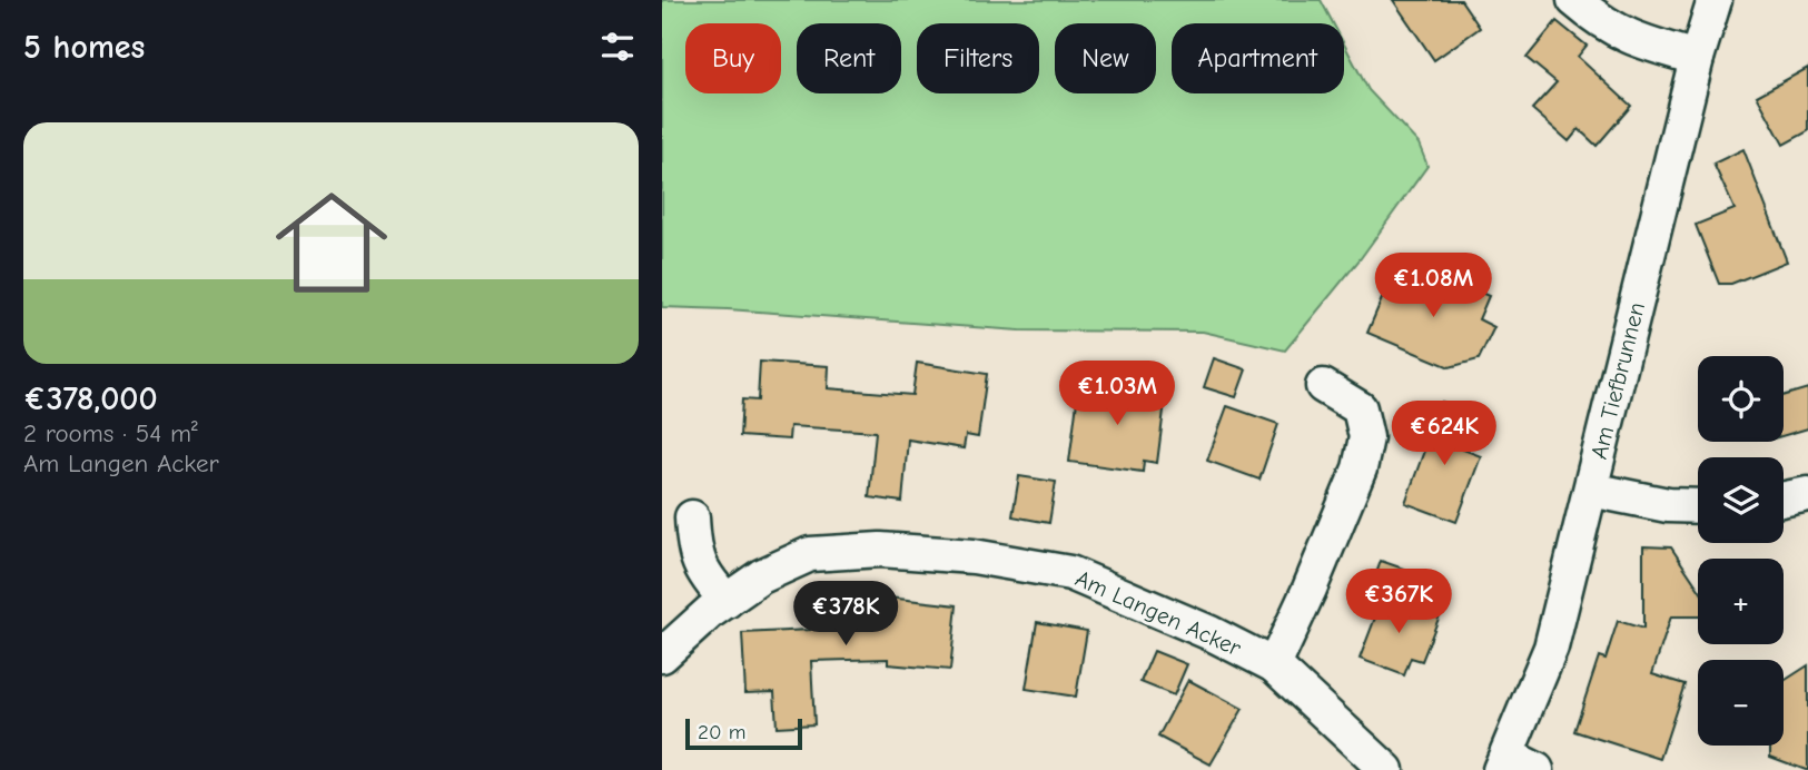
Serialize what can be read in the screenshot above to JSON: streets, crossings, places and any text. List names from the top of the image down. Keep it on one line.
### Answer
{"streets":{"street":["Am Tiefbrunnen","Am Langen Acker"]},"scale_bar":"20 m","page":{"heading":"5 homes","chip":["Buy","Rent","Filters","New","Apartment"],"list":[{"name":"€378,000","note":"2 rooms · 54 m² · Am Langen Acker"}],"price":["€1.08M","€1.03M","€624K","€367K","€378K"],"map_buttons":["+","−"],"scale":"20 m"}}
